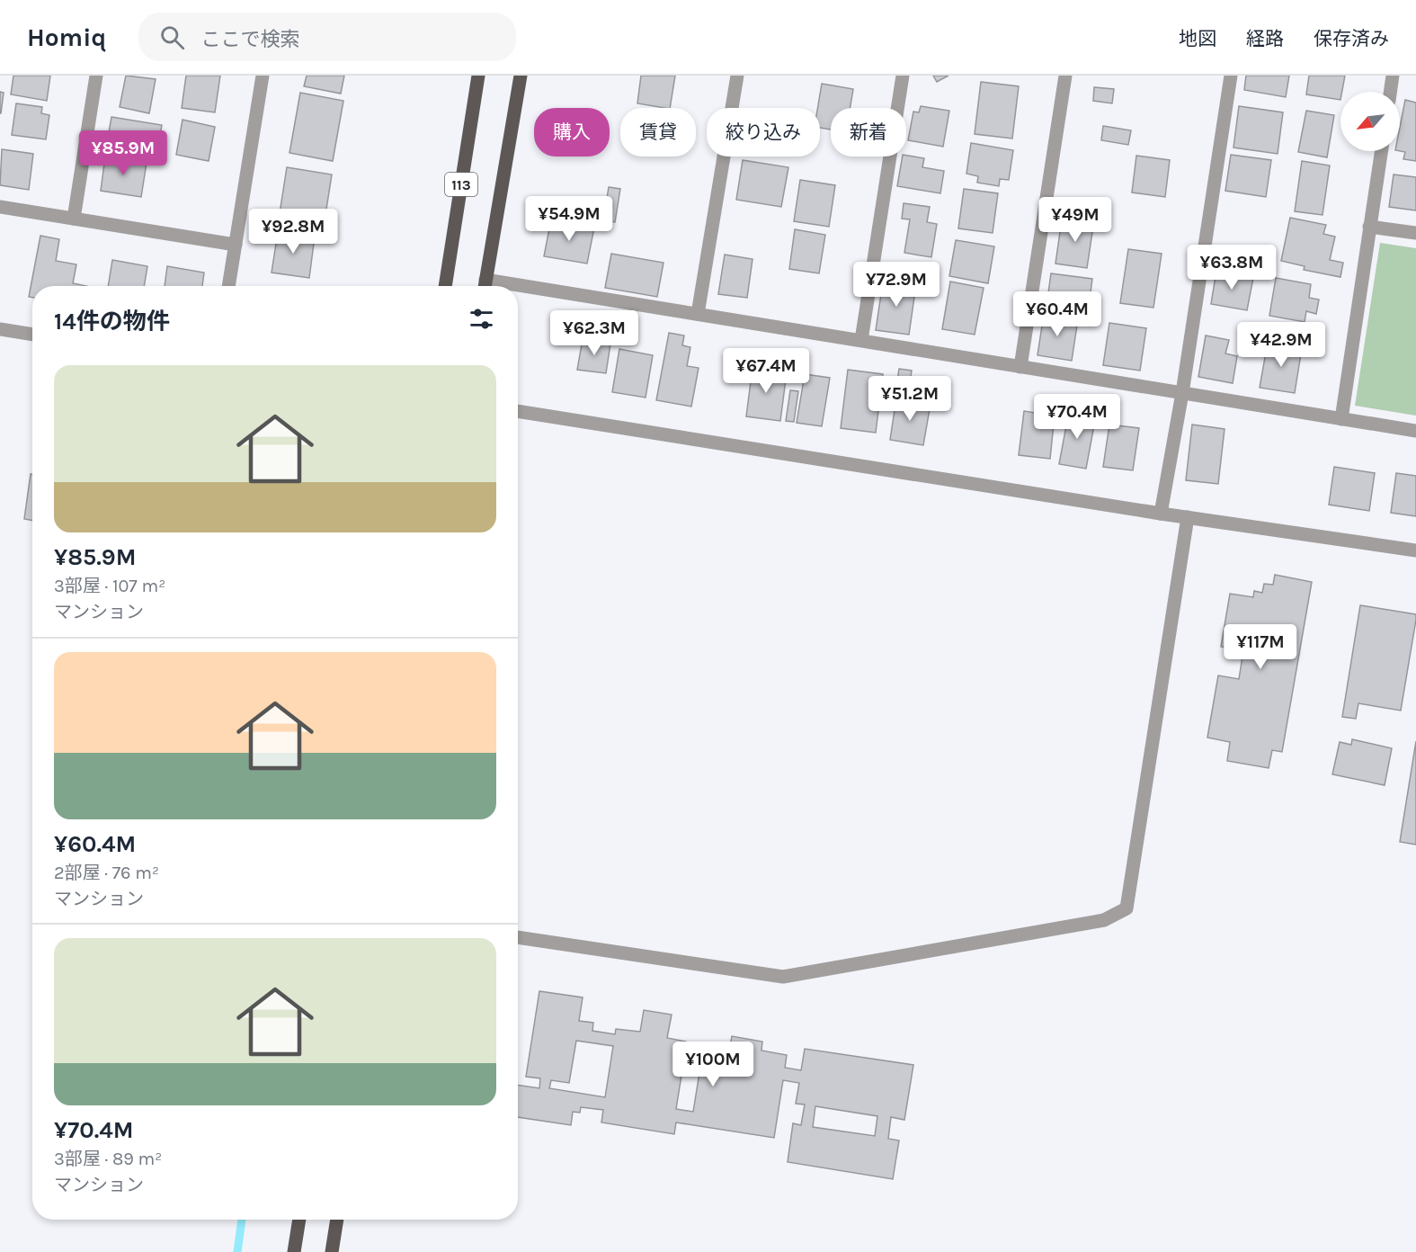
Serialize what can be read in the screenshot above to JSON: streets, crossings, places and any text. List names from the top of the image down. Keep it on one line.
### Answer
{"streets":{"main road":["113"]},"north":"bottom left","page":{"header":"Homiq","search":"ここで検索","nav":["地図","経路","保存済み"],"chip":["購入","賃貸","絞り込み","新着"],"price":["¥85.9M","¥54.9M","¥49M","¥92.8M","¥63.8M","¥72.9M","¥60.4M","¥62.3M","¥42.9M","¥67.4M","¥51.2M","¥70.4M","¥117M","¥100M"],"heading":"14件の物件","list":[{"name":"¥85.9M","note":"3部屋 · 107 m² · マンション"},{"name":"¥60.4M","note":"2部屋 · 76 m² · マンション"},{"name":"¥70.4M","note":"3部屋 · 89 m² · マンション"}]}}
